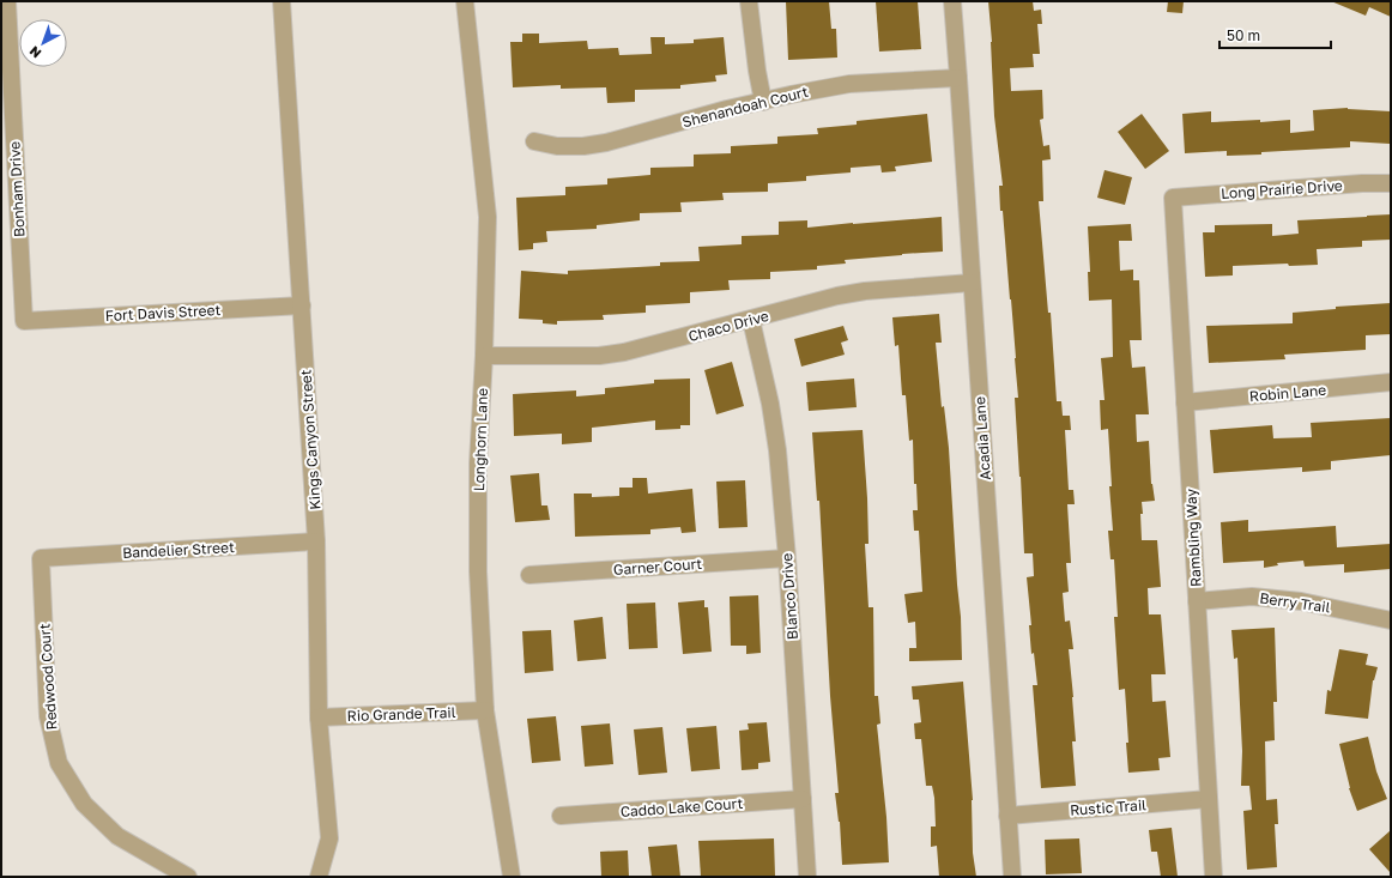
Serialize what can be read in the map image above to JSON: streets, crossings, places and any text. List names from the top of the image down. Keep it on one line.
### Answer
{"streets":{"street":["Shenandoah Court","Bonham Drive","Long Prairie Drive","Fort Davis Street","Chaco Drive","Robin Lane","Acadia Lane","Kings Canyon Street","Longhorn Lane","Rambling Way","Bandelier Street","Garner Court","Blanco Drive","Berry Trail","Redwood Court","Rio Grande Trail","Caddo Lake Court","Rustic Trail"]},"crossings":[["Shenandoah Court","Acadia Lane"],["Bonham Drive","Fort Davis Street"],["Long Prairie Drive","Rambling Way"],["Fort Davis Street","Kings Canyon Street"],["Chaco Drive","Acadia Lane"],["Chaco Drive","Longhorn Lane"],["Chaco Drive","Blanco Drive"],["Robin Lane","Rambling Way"],["Acadia Lane","Rustic Trail"],["Kings Canyon Street","Bandelier Street"],["Kings Canyon Street","Rio Grande Trail"],["Longhorn Lane","Rio Grande Trail"],["Rambling Way","Berry Trail"],["Rambling Way","Rustic Trail"],["Bandelier Street","Redwood Court"],["Garner Court","Blanco Drive"],["Blanco Drive","Caddo Lake Court"]],"scale_bar":"50 m","north":"bottom left"}
